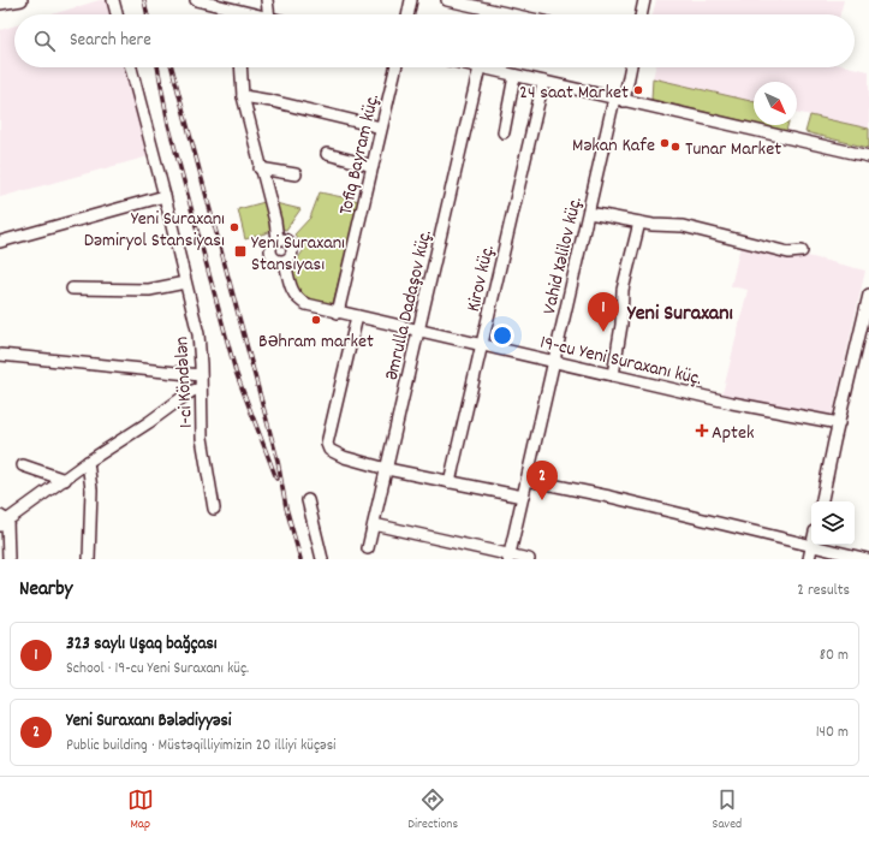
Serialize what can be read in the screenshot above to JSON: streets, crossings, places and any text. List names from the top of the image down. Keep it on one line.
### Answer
{"streets":{"street":["Tofiq Bayram küç.","Vahid Xəlilov küç.","Kirov küç.","Əmrulla Dadaşov küç.","19-cu Yeni Suraxanı küç.","1-ci Köndələn"]},"crossings":[["Tofiq Bayram küç.","19-cu Yeni Suraxanı küç."],["Vahid Xəlilov küç.","19-cu Yeni Suraxanı küç."],["Kirov küç.","19-cu Yeni Suraxanı küç."],["Əmrulla Dadaşov küç.","19-cu Yeni Suraxanı küç."]],"districts":["Yeni Suraxanı"],"places":{"other":["24 saat Market","Məkan Kafe","Tunar Market","Yeni Suraxanı Dəmiryol Stansiyası","Bәhram market"],"transit":["Yeni Suraxanı Stansiyası"],"health":["Aptek"]},"north":"bottom right","page":{"search":"Search here","pins":["1","2"],"heading":["Nearby","2 results"],"list":[{"mark":"1","name":"323 saylı Uşaq bağçası","note":"School · 19-cu Yeni Suraxanı küç.","value":"80 m"},{"mark":"2","name":"Yeni Suraxanı Bələdiyyəsi","note":"Public building · Müstəqilliyimizin 20 illiyi küçəsi","value":"140 m"}],"nav":["Map","Directions","Saved"]}}
